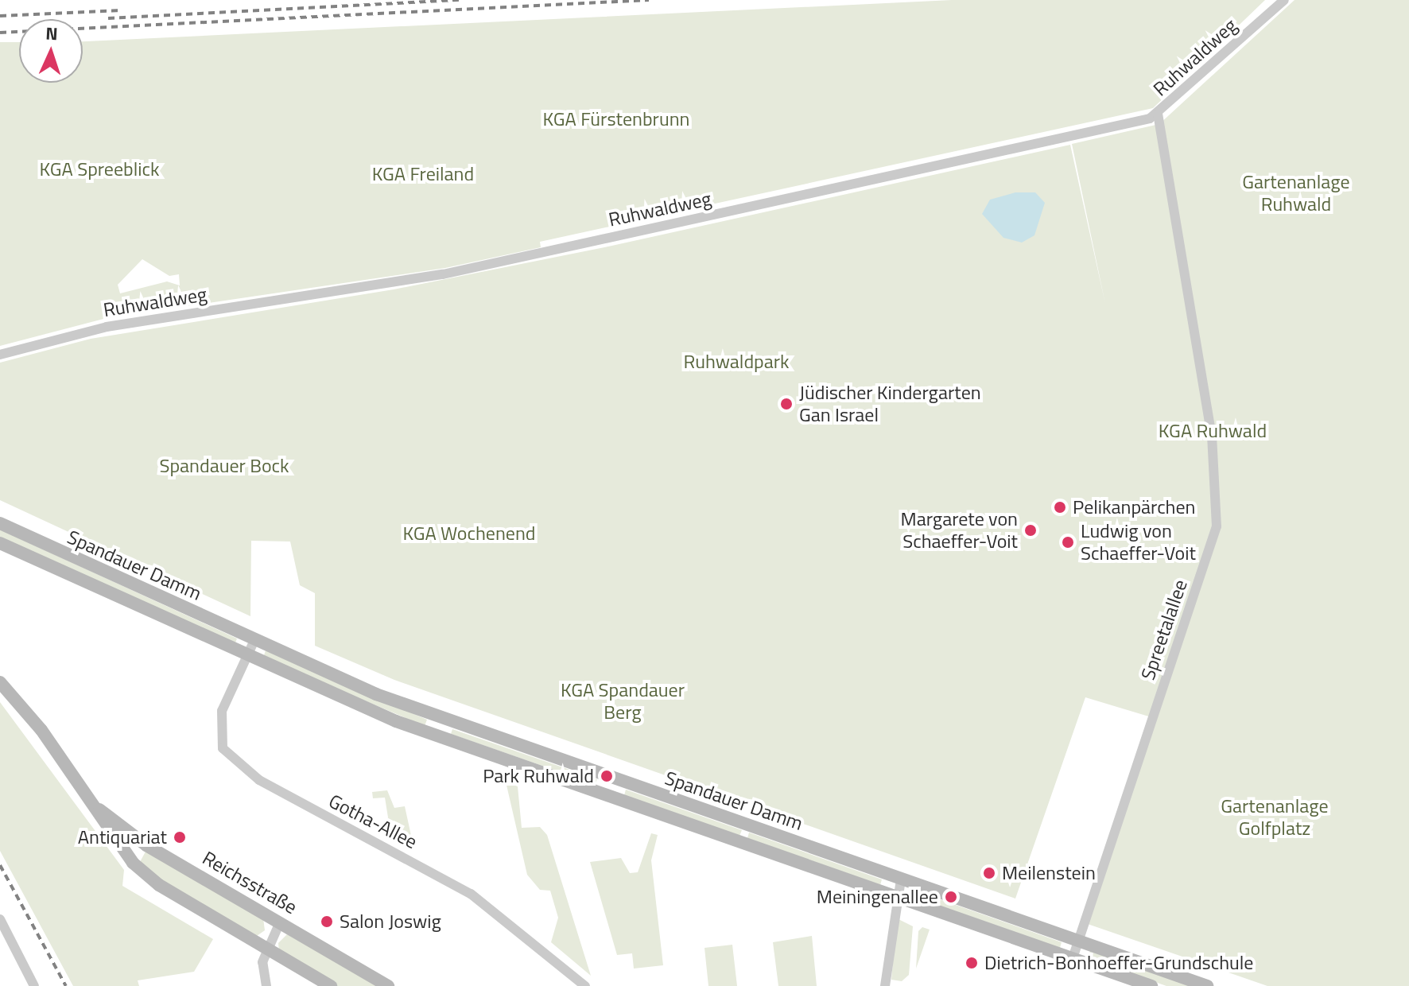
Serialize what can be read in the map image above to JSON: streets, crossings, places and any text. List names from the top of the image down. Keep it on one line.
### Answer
{"streets":{"main road":["Spandauer Damm","Reichsstraße"],"street":["Ruhwaldweg","Spreetalallee","Gotha-Allee"]},"crossings":[["Ruhwaldweg","Spreetalallee"],["Spandauer Damm","Spreetalallee"],["Spandauer Damm","Gotha-Allee"]],"parks":["KGA Fürstenbrunn","KGA Spreeblick","KGA Freiland","Gartenanlage Ruhwald","Ruhwaldpark","KGA Ruhwald","Spandauer Bock","KGA Wochenend","KGA Spandauer Berg","Gartenanlage Golfplatz"],"places":["Jüdischer Kindergarten Gan Israel","Pelikanpärchen","Margarete von Schaeffer-Voit","Ludwig von Schaeffer-Voit","Park Ruhwald","Antiquariat","Meilenstein","Meiningenallee","Salon Joswig","Dietrich-Bonhoeffer-Grundschule"],"north":"top"}
